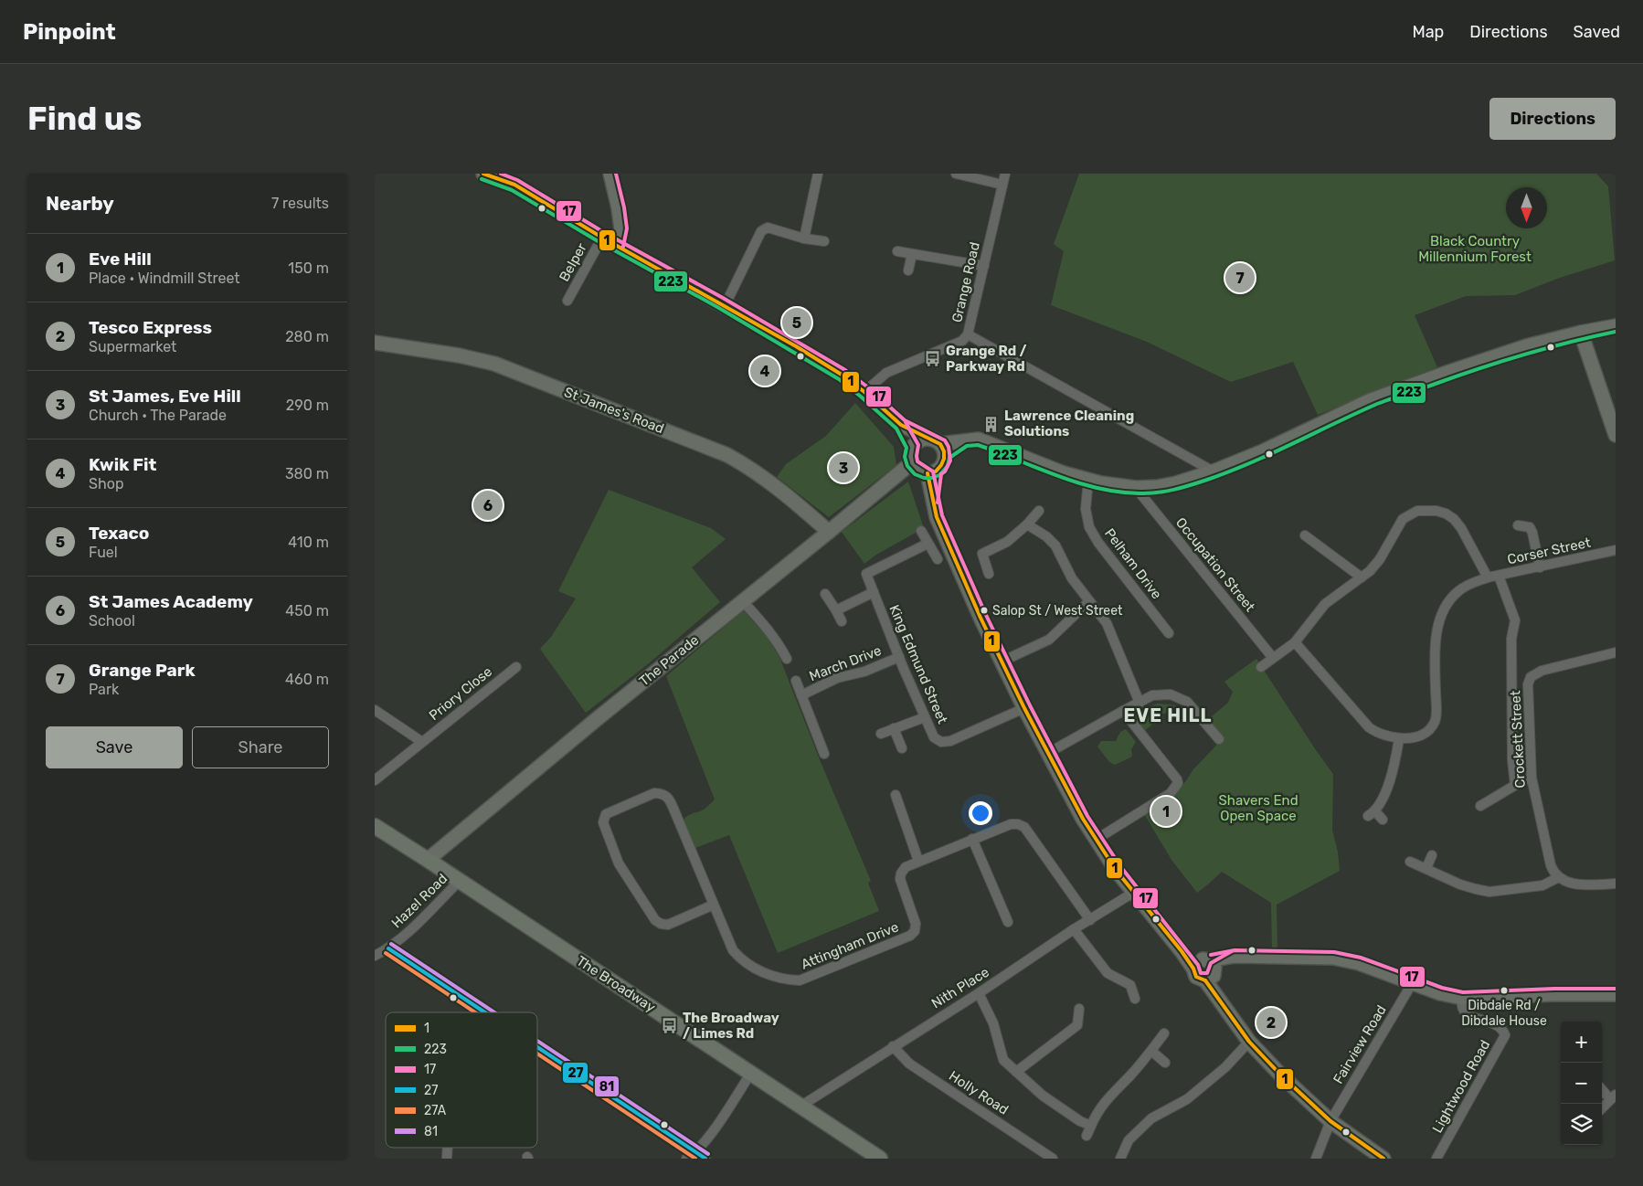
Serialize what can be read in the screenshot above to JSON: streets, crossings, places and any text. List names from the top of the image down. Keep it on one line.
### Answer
{"streets":{"main road":["St James's Road","The Parade","The Broadway"],"street":["Belper","Grange Road","Corser Street","Pelham Drive","Occupation Street","March Drive","King Edmund Street","Priory Close","Crockett Street","Hazel Road","Attingham Drive","Nith Place","Fairview Road","Lightwood Road","Holly Road"]},"crossings":[["St James's Road","The Parade"],["The Parade","The Broadway"],["March Drive","King Edmund Street"],["Hazel Road","The Broadway"],["Attingham Drive","Nith Place"],["The Broadway","Nith Place"],["Nith Place","Holly Road"]],"districts":["EVE HILL"],"parks":["Black Country Millennium Forest","Shavers End Open Space"],"places":{"bus stop":["Grange Rd / Parkway Rd","The Broadway / Limes Rd"],"building":["Lawrence Cleaning Solutions"],"other":["Salop St / West Street","Dibdale Rd / Dibdale House"]},"lines":["transit line 1","transit line 17","transit line 223","transit line 81","transit line 27","transit line 27A"],"legend":["1","223","17","27","27A","81"],"north":"bottom","page":{"header":"Pinpoint","nav":["Map","Directions","Saved"],"buttons":["Directions",["Save","Share"]],"title":"Find us","heading":["Nearby","7 results"],"list":[{"mark":"1","name":"Eve Hill","note":"Place · Windmill Street","value":"150 m"},{"mark":"2","name":"Tesco Express","note":"Supermarket","value":"280 m"},{"mark":"3","name":"St James, Eve Hill","note":"Church · The Parade","value":"290 m"},{"mark":"4","name":"Kwik Fit","note":"Shop","value":"380 m"},{"mark":"5","name":"Texaco","note":"Fuel","value":"410 m"},{"mark":"6","name":"St James Academy","note":"School","value":"450 m"},{"mark":"7","name":"Grange Park","note":"Park","value":"460 m"}],"pins":["7","5","4","3","6","1","2"],"map_buttons":["+","−"]}}
